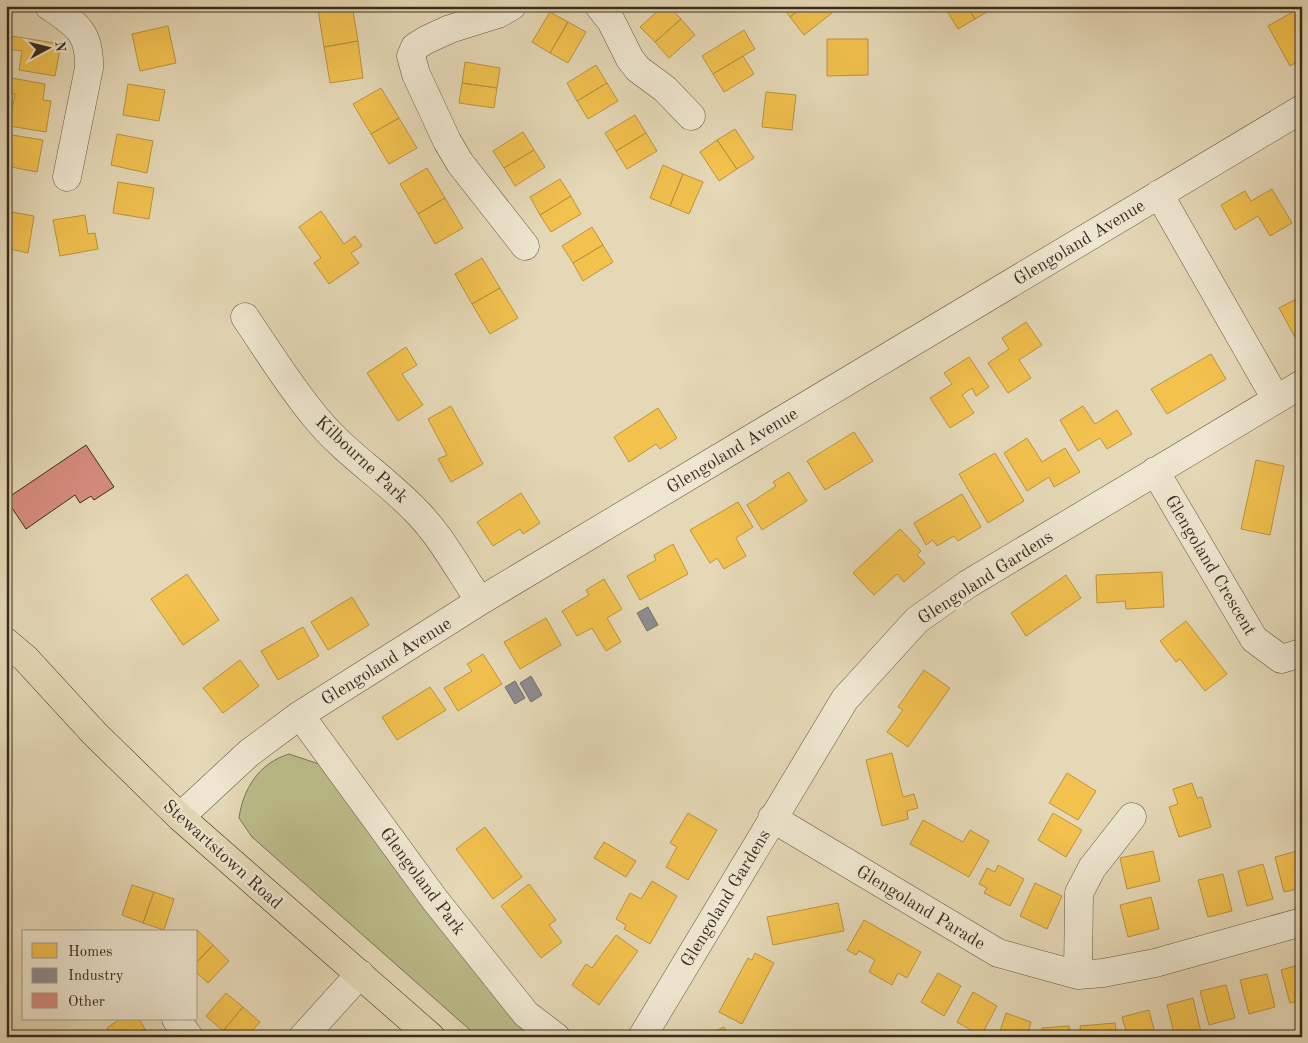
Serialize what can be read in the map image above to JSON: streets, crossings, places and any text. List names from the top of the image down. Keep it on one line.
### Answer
{"streets":{"main road":["Stewartstown Road"],"street":["Glengoland Avenue","Kilbourne Park","Glengoland Crescent","Glengoland Gardens","Glengoland Park","Glengoland Parade"]},"crossings":[["Glengoland Avenue","Kilbourne Park"],["Glengoland Avenue","Stewartstown Road"],["Glengoland Avenue","Glengoland Park"],["Glengoland Crescent","Glengoland Gardens"],["Glengoland Gardens","Glengoland Parade"]],"legend":["Homes","Industry","Other"],"north":"right"}
